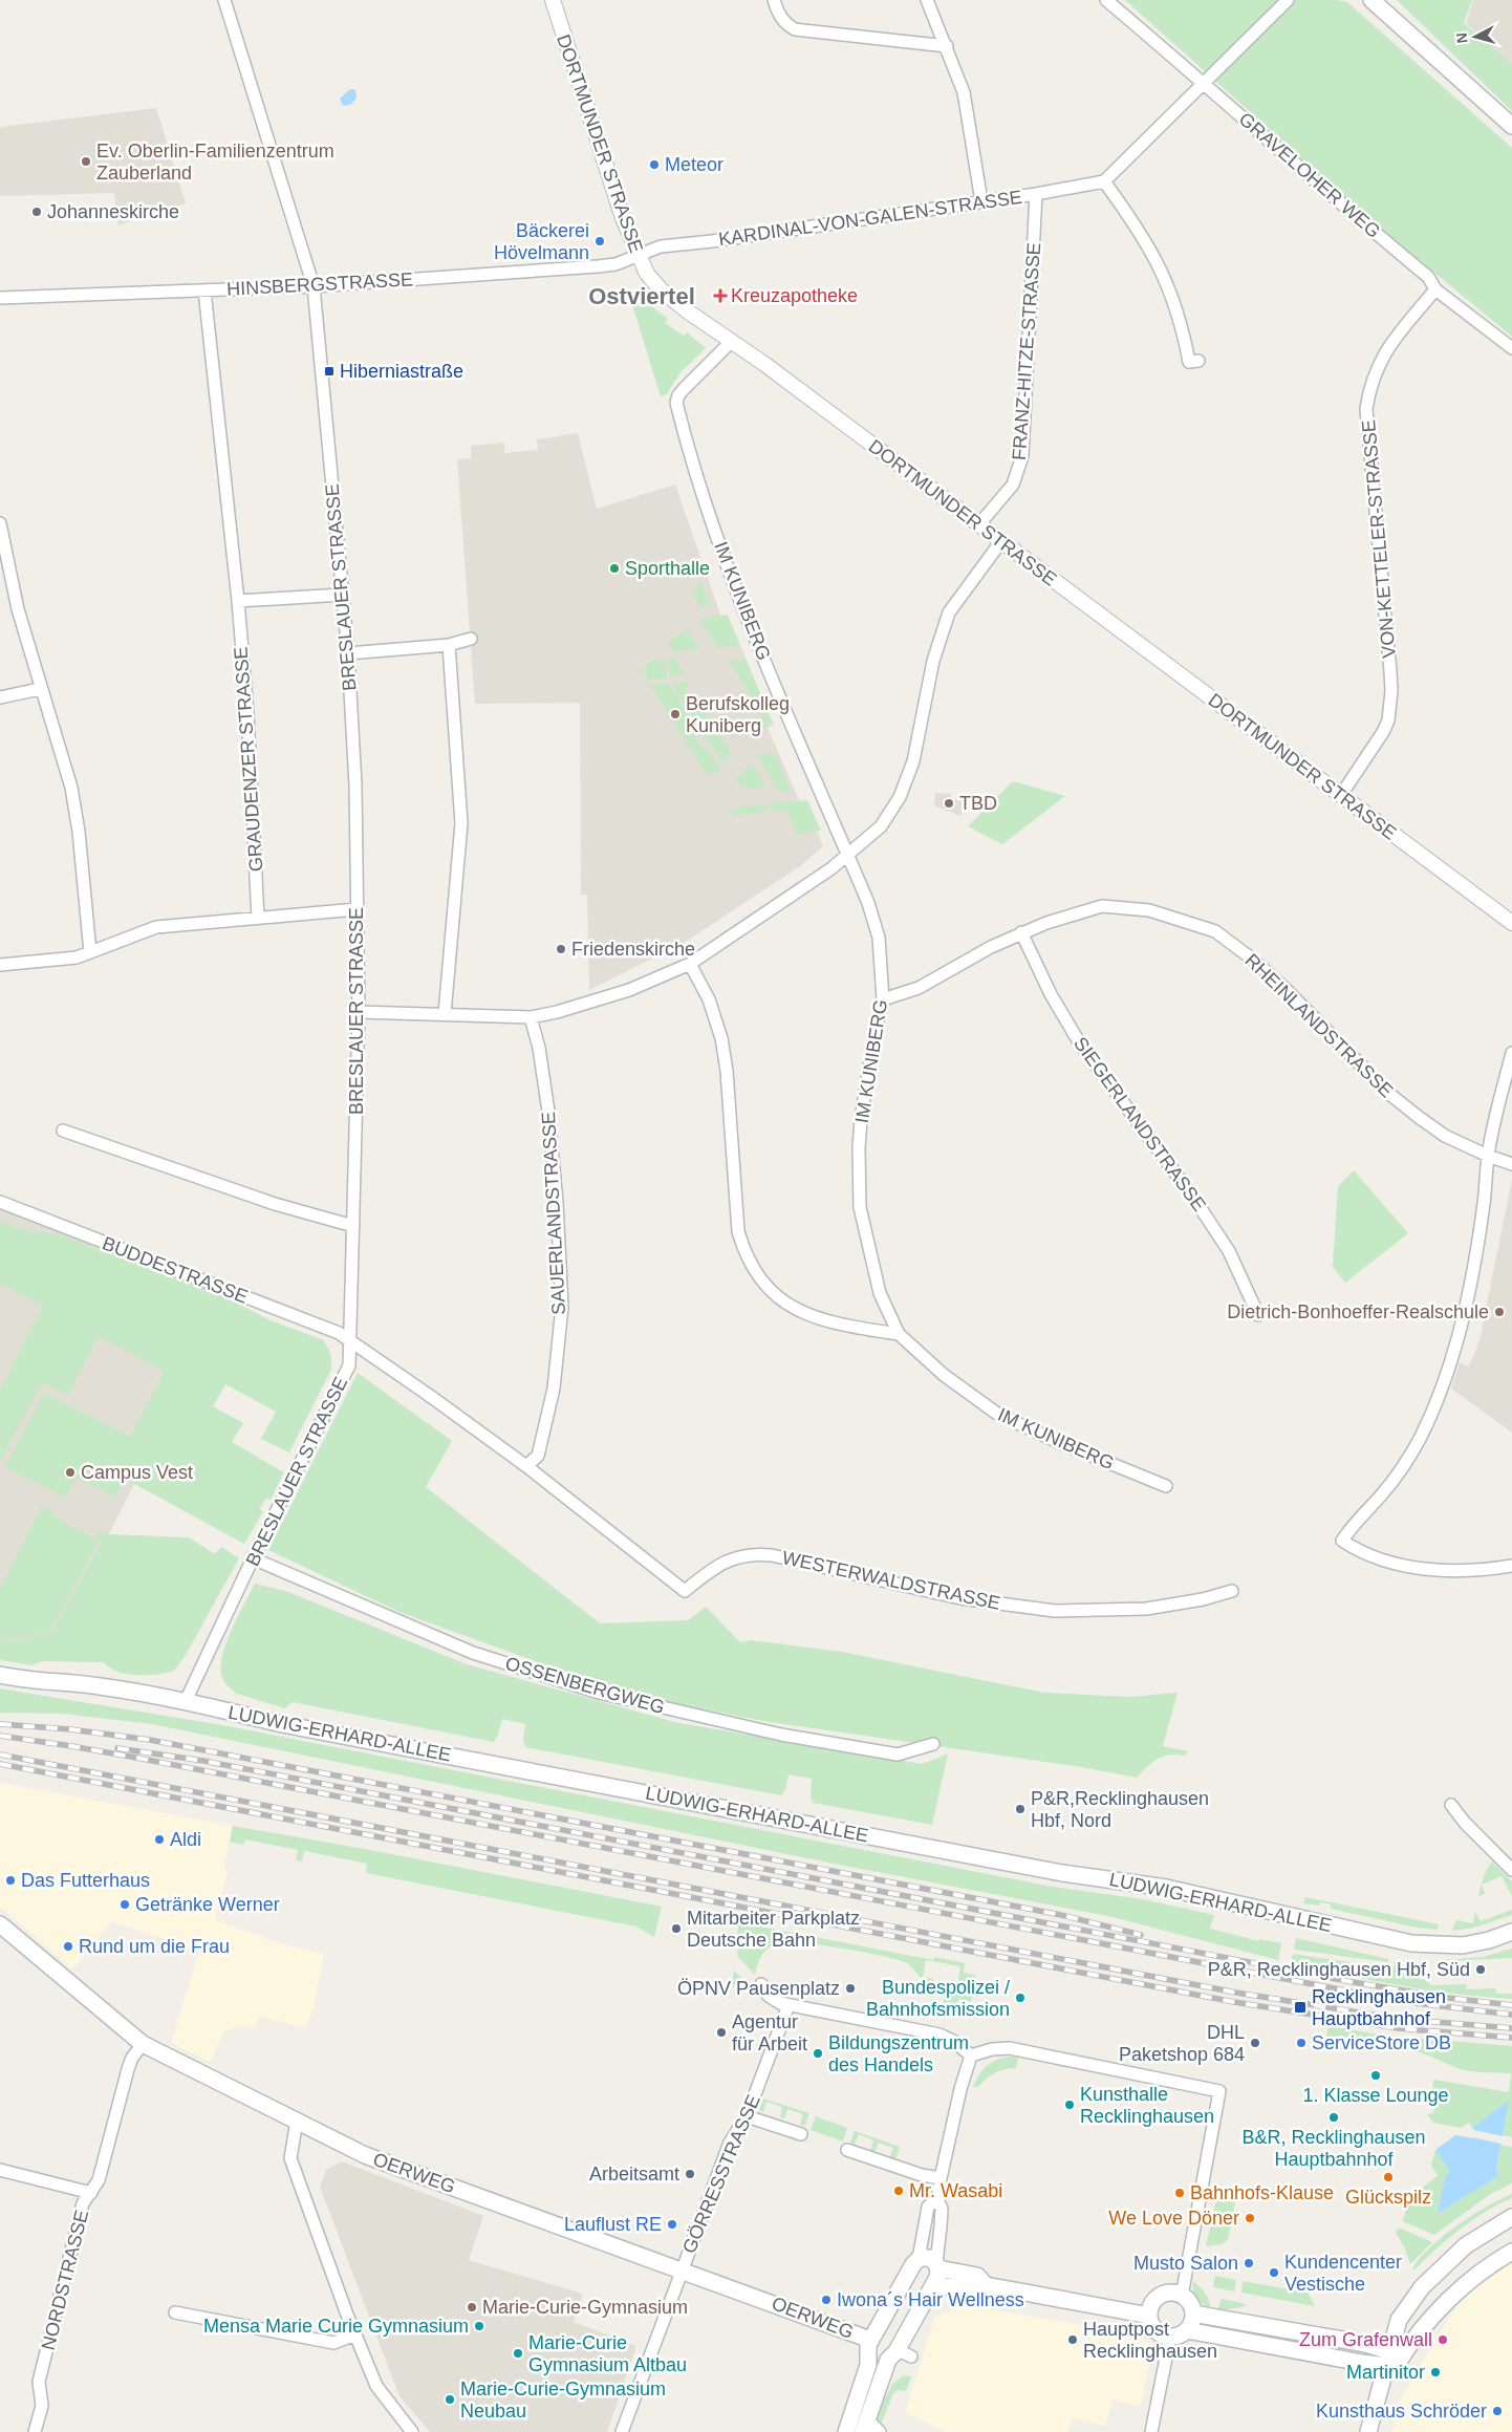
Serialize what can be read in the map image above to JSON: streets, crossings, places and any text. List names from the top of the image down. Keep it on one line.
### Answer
{"streets":{"main road":["LUDWIG-ERHARD-ALLEE","OERWEG"],"street":["DORTMUNDER STRASSE","GRAVELOHER WEG","KARDINAL-VON-GALEN-STRASSE","HINSBERGSTRASSE","FRANZ-HITZE-STRASSE","VON-KETTELER-STRASSE","BRESLAUER STRASSE","IM KUNIBERG","GRAUDENZER STRASSE","RHEINLANDSTRASSE","SIEGERLANDSTRASSE","SAUERLANDSTRASSE","BUDDESTRASSE","WESTERWALDSTRASSE","OSSENBERGWEG","GÖRRESSTRASSE","NORDSTRASSE"]},"crossings":[["DORTMUNDER STRASSE","KARDINAL-VON-GALEN-STRASSE"],["DORTMUNDER STRASSE","HINSBERGSTRASSE"],["DORTMUNDER STRASSE","FRANZ-HITZE-STRASSE"],["DORTMUNDER STRASSE","VON-KETTELER-STRASSE"],["DORTMUNDER STRASSE","IM KUNIBERG"],["GRAVELOHER WEG","VON-KETTELER-STRASSE"],["KARDINAL-VON-GALEN-STRASSE","HINSBERGSTRASSE"],["KARDINAL-VON-GALEN-STRASSE","FRANZ-HITZE-STRASSE"],["HINSBERGSTRASSE","BRESLAUER STRASSE"],["HINSBERGSTRASSE","GRAUDENZER STRASSE"],["BRESLAUER STRASSE","BUDDESTRASSE"],["BRESLAUER STRASSE","OSSENBERGWEG"],["BRESLAUER STRASSE","LUDWIG-ERHARD-ALLEE"],["IM KUNIBERG","RHEINLANDSTRASSE"],["RHEINLANDSTRASSE","SIEGERLANDSTRASSE"],["SAUERLANDSTRASSE","WESTERWALDSTRASSE"],["OERWEG","GÖRRESSTRASSE"],["OERWEG","NORDSTRASSE"]],"districts":["Ostviertel"],"places":{"other":["Ev. Oberlin-Familienzentrum Zauberland","Meteor","Johanneskirche","Bäckerei Hövelmann","Sporthalle","Berufskolleg Kuniberg","TBD","Friedenskirche","Dietrich-Bonhoeffer-Realschule","Campus Vest","P&R,Recklinghausen Hbf, Nord","Aldi","Das Futterhaus","Getränke Werner","Mitarbeiter Parkplatz Deutsche Bahn","Rund um die Frau","P&R, Recklinghausen Hbf, Süd","ÖPNV Pausenplatz","Bundespolizei / Bahnhofsmission","Agentur für Arbeit","DHL Paketshop 684","ServiceStore DB","Bildungszentrum des Handels","1. Klasse Lounge","Kunsthalle Recklinghausen","B&R, Recklinghausen Hauptbahnhof","Arbeitsamt","Glückspilz","Mr. Wasabi","Bahnhofs-Klause","We Love Döner","Lauflust RE","Musto Salon","Kundencenter Vestische","Iwona´s Hair Wellness","Marie-Curie-Gymnasium","Mensa Marie Curie Gymnasium","Hauptpost Recklinghausen","Zum Grafenwall","Marie-Curie Gymnasium Altbau","Martinitor","Marie-Curie-Gymnasium Neubau","Kunsthaus Schröder"],"health":["Kreuzapotheke"],"transit":["Hiberniastraße","Recklinghausen Hauptbahnhof"]},"north":"left"}
